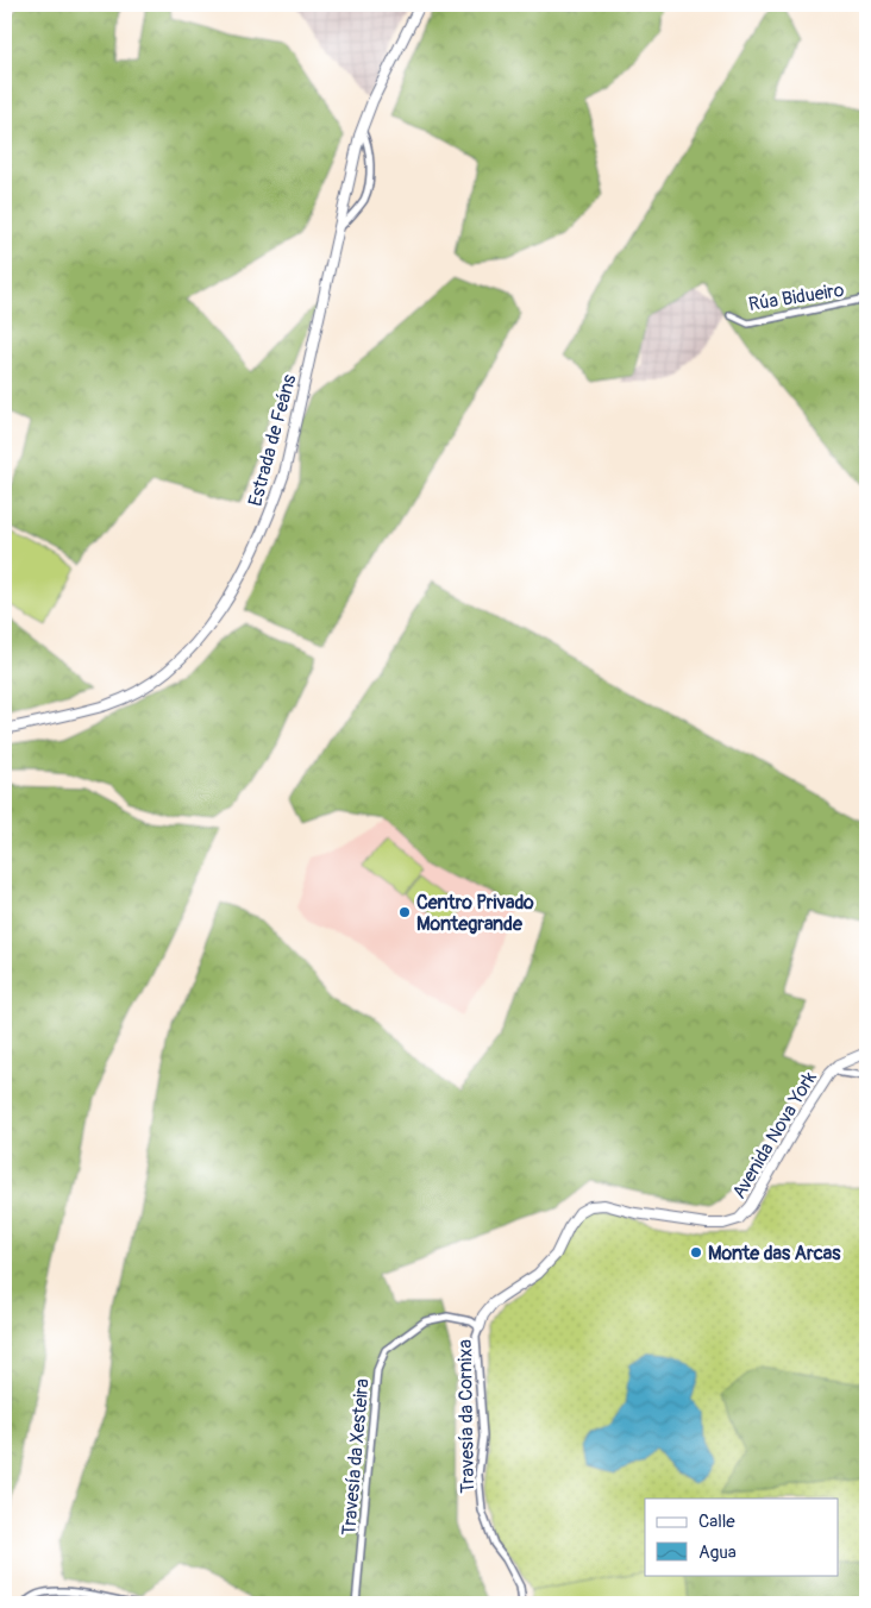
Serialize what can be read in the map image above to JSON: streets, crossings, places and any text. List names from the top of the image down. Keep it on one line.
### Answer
{"streets":{"street":["Rúa Bidueiro","Estrada de Feáns","Avenida Nova York","Travesía da Cornixa","Travesía da Xesteira"]},"crossings":[["Avenida Nova York","Travesía da Cornixa"],["Avenida Nova York","Travesía da Xesteira"],["Travesía da Cornixa","Travesía da Xesteira"]],"places":["Centro Privado Montegrande","Monte das Arcas"],"legend":["Calle","Agua"]}
